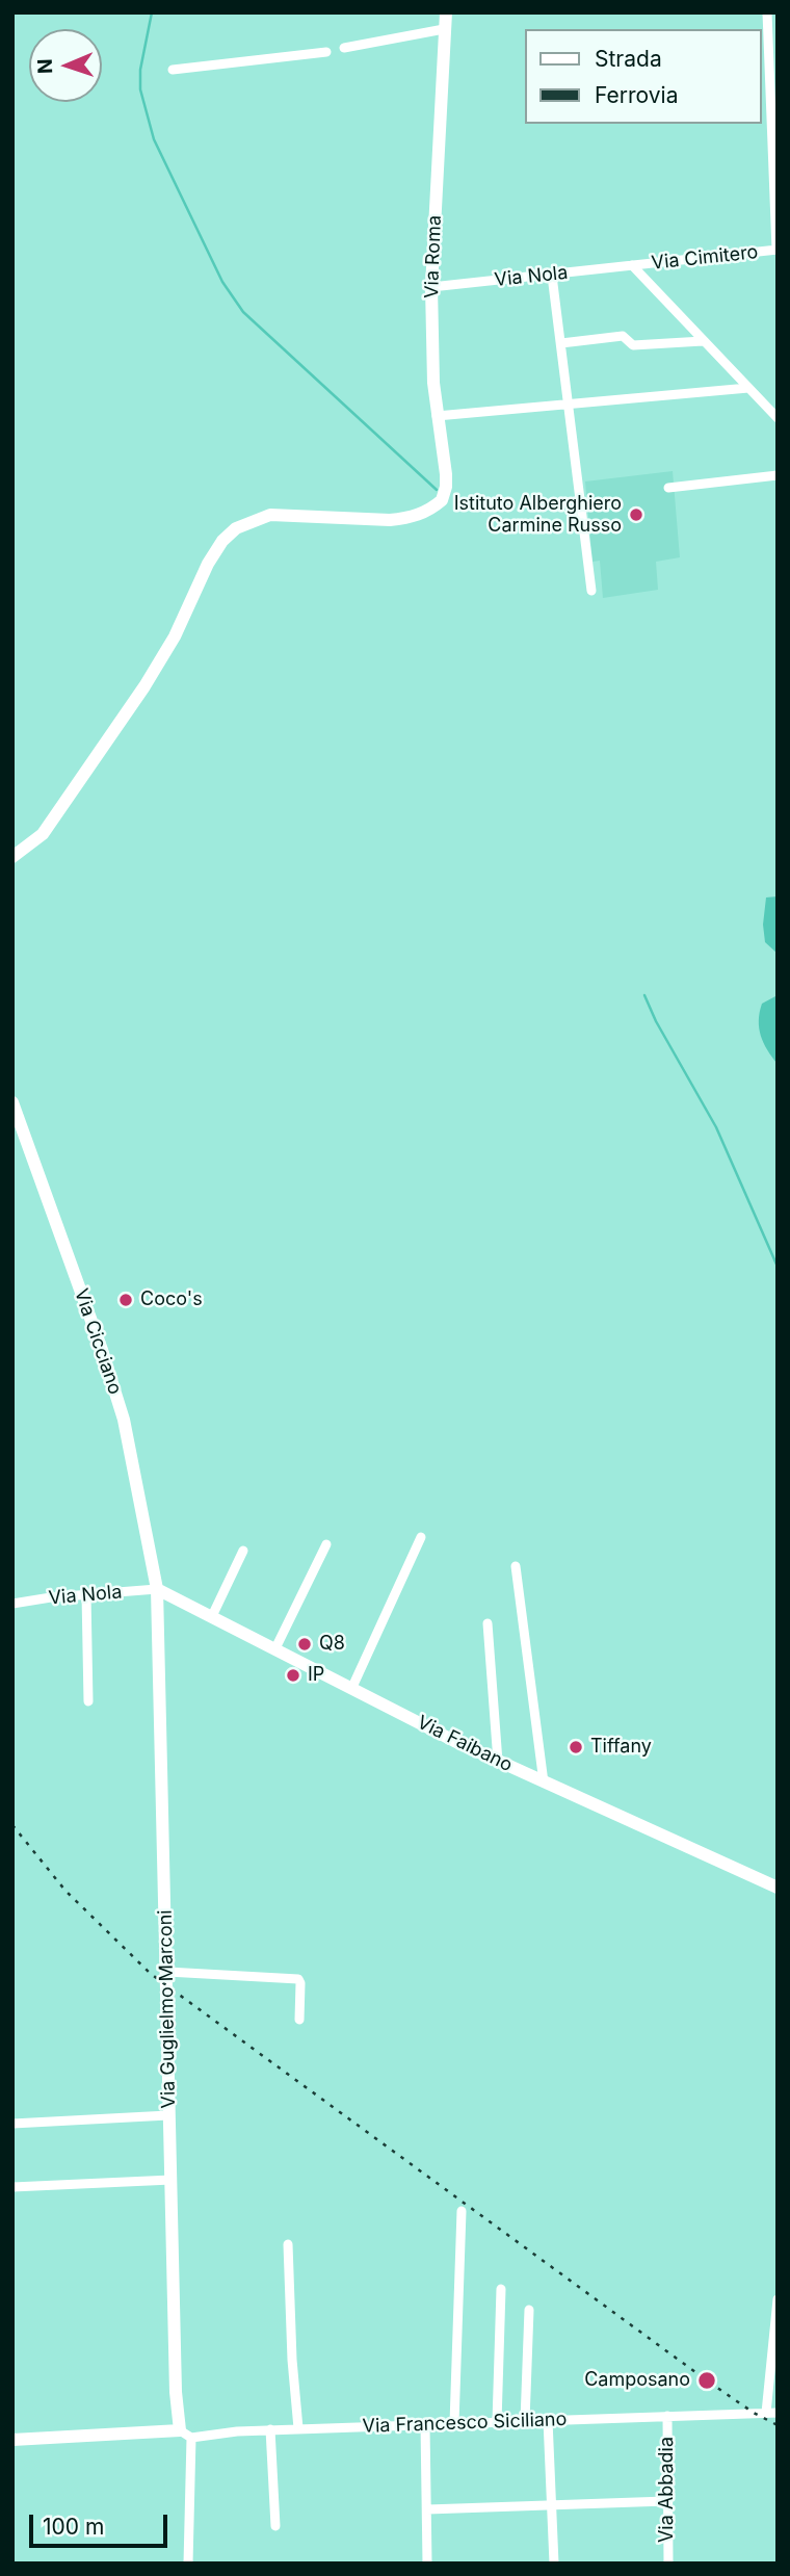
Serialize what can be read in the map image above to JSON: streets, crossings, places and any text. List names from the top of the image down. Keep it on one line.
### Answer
{"streets":{"street":["Via Roma","Via Cimitero","Via Nola","Via Cicciano","Via Faibano","Via Guglielmo Marconi","Via Francesco Siciliano","Via Abbadia"]},"crossings":[["Via Roma","Via Nola"],["Via Cimitero","Via Nola"],["Via Nola","Via Cicciano"],["Via Nola","Via Faibano"],["Via Nola","Via Guglielmo Marconi"],["Via Cicciano","Via Faibano"],["Via Cicciano","Via Guglielmo Marconi"],["Via Faibano","Via Guglielmo Marconi"],["Via Guglielmo Marconi","Via Francesco Siciliano"],["Via Francesco Siciliano","Via Abbadia"]],"places":["Istituto Alberghiero Carmine Russo","Coco's","Q8","IP","Tiffany","Camposano"],"legend":["Strada","Ferrovia"],"scale_bar":"100 m","north":"left"}
